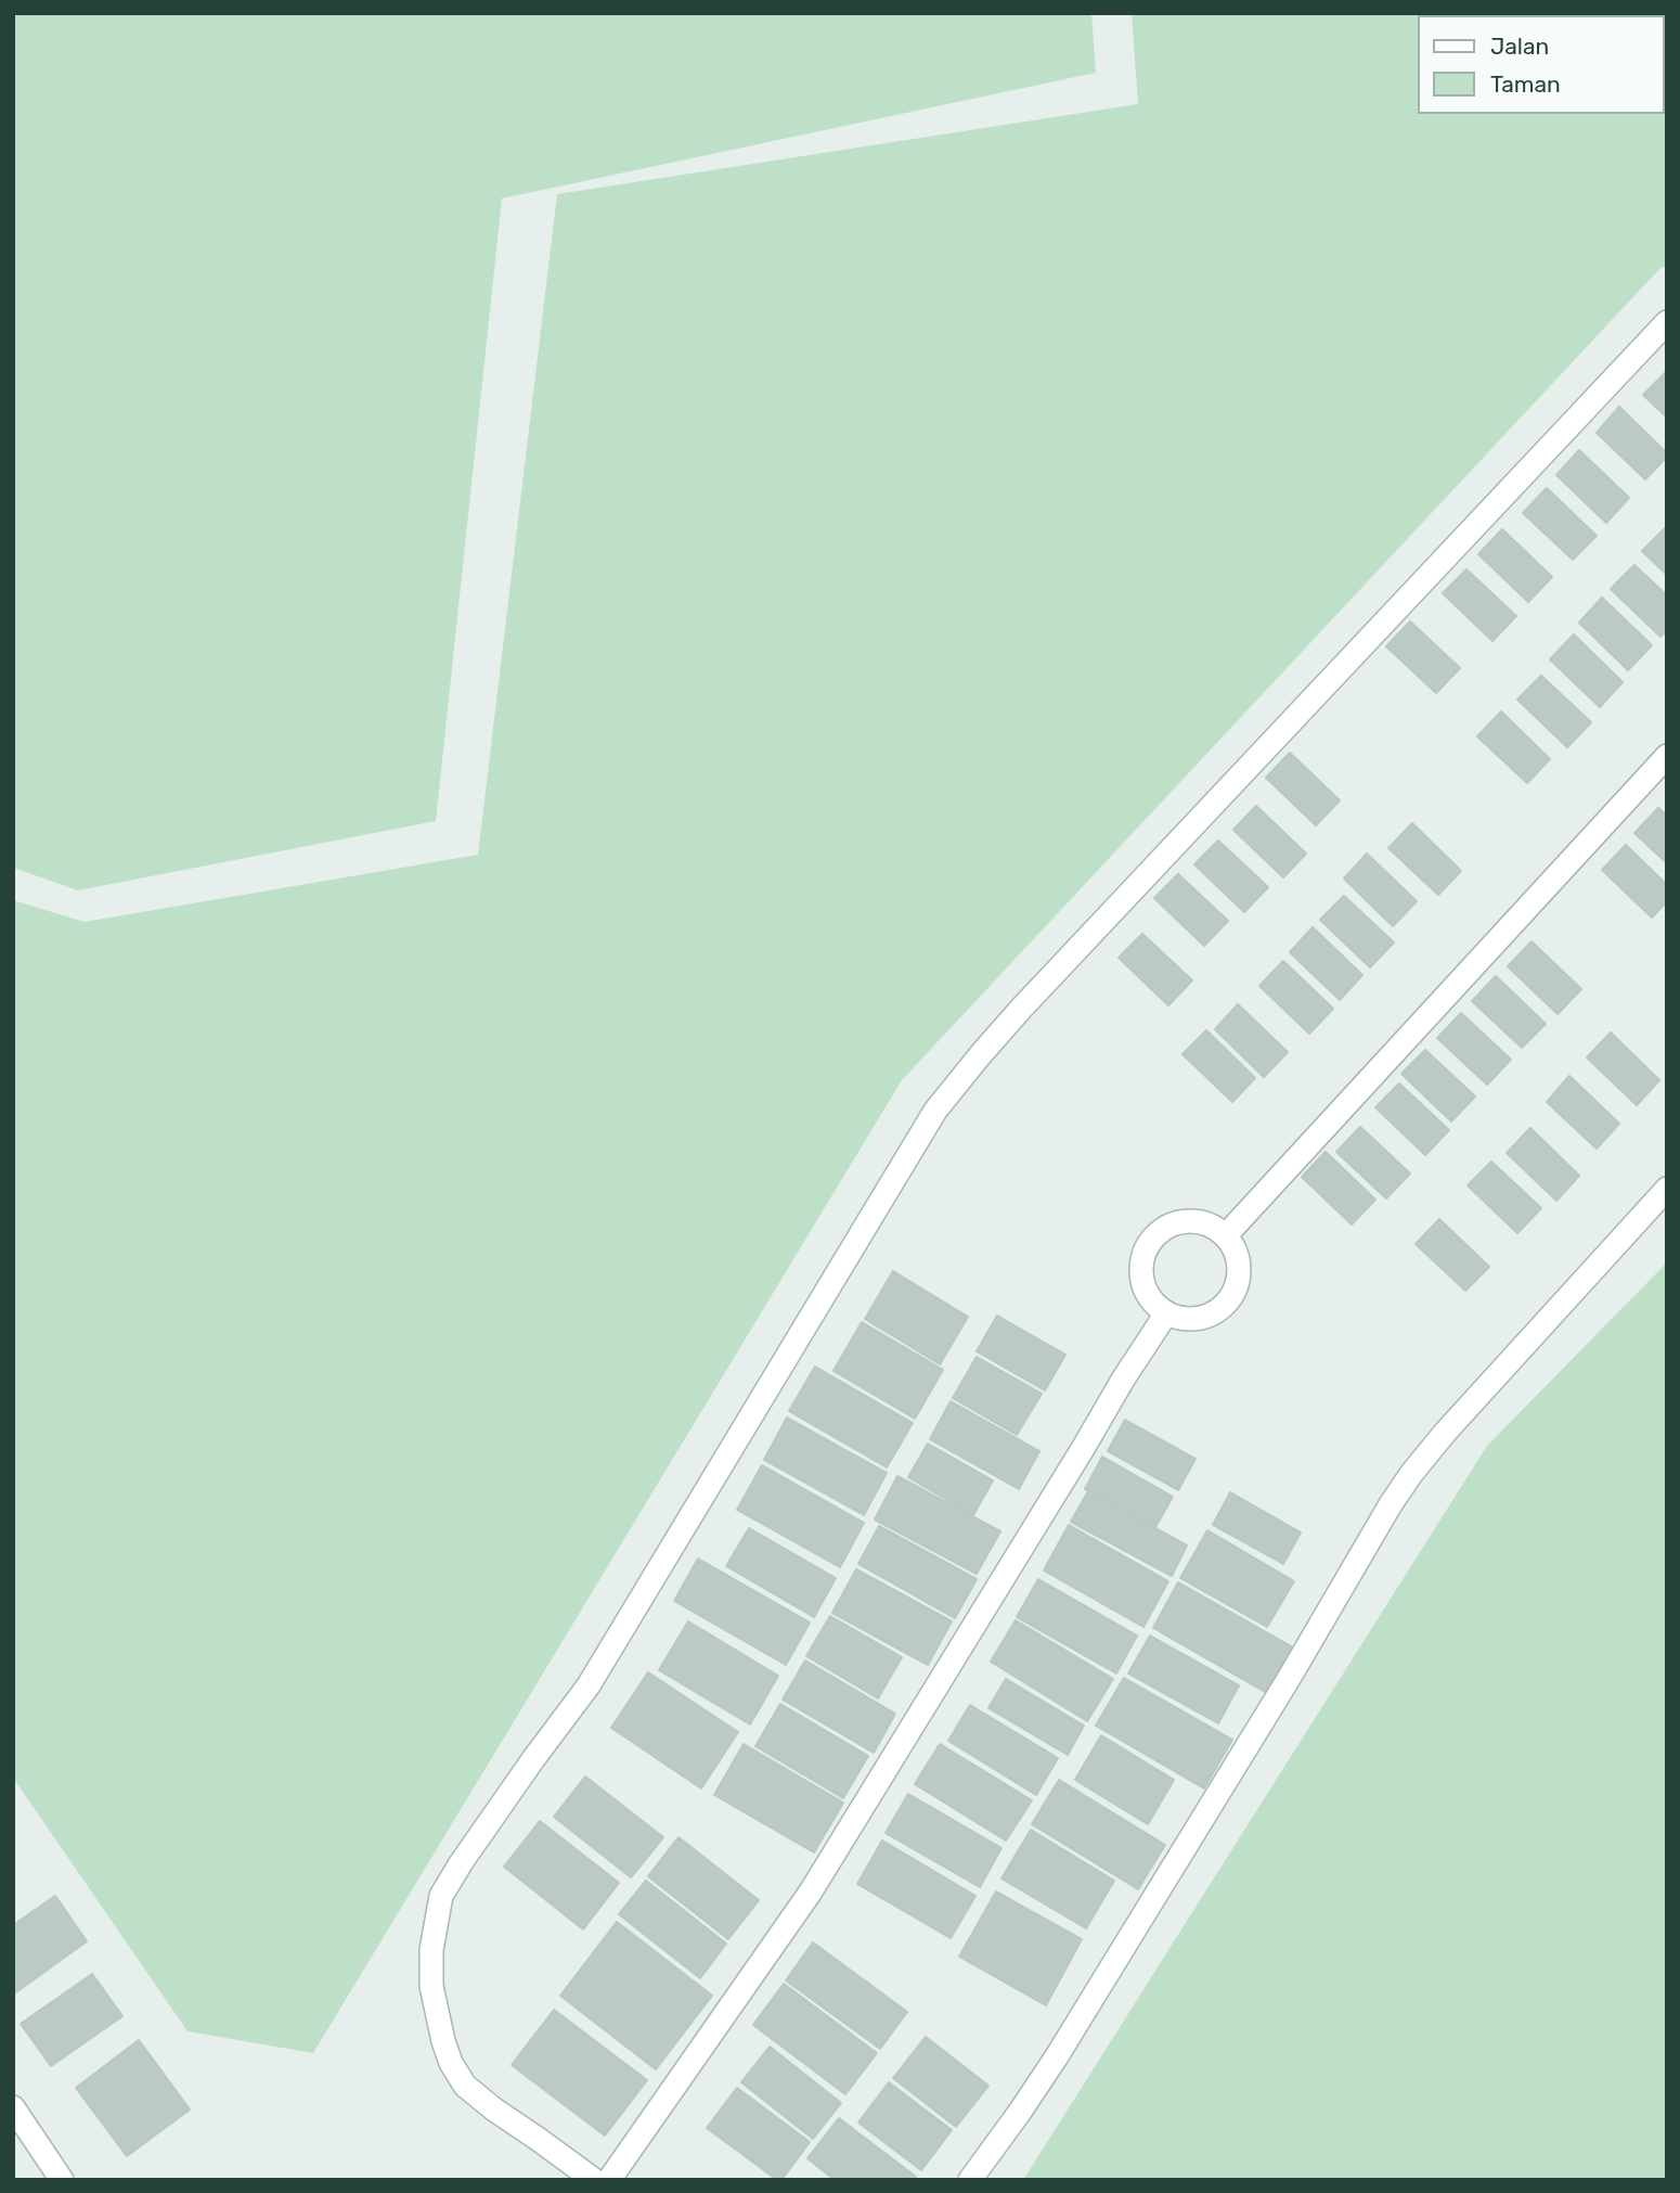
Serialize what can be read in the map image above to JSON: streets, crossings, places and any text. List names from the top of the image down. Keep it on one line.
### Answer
{"legend":["Jalan","Taman"]}
